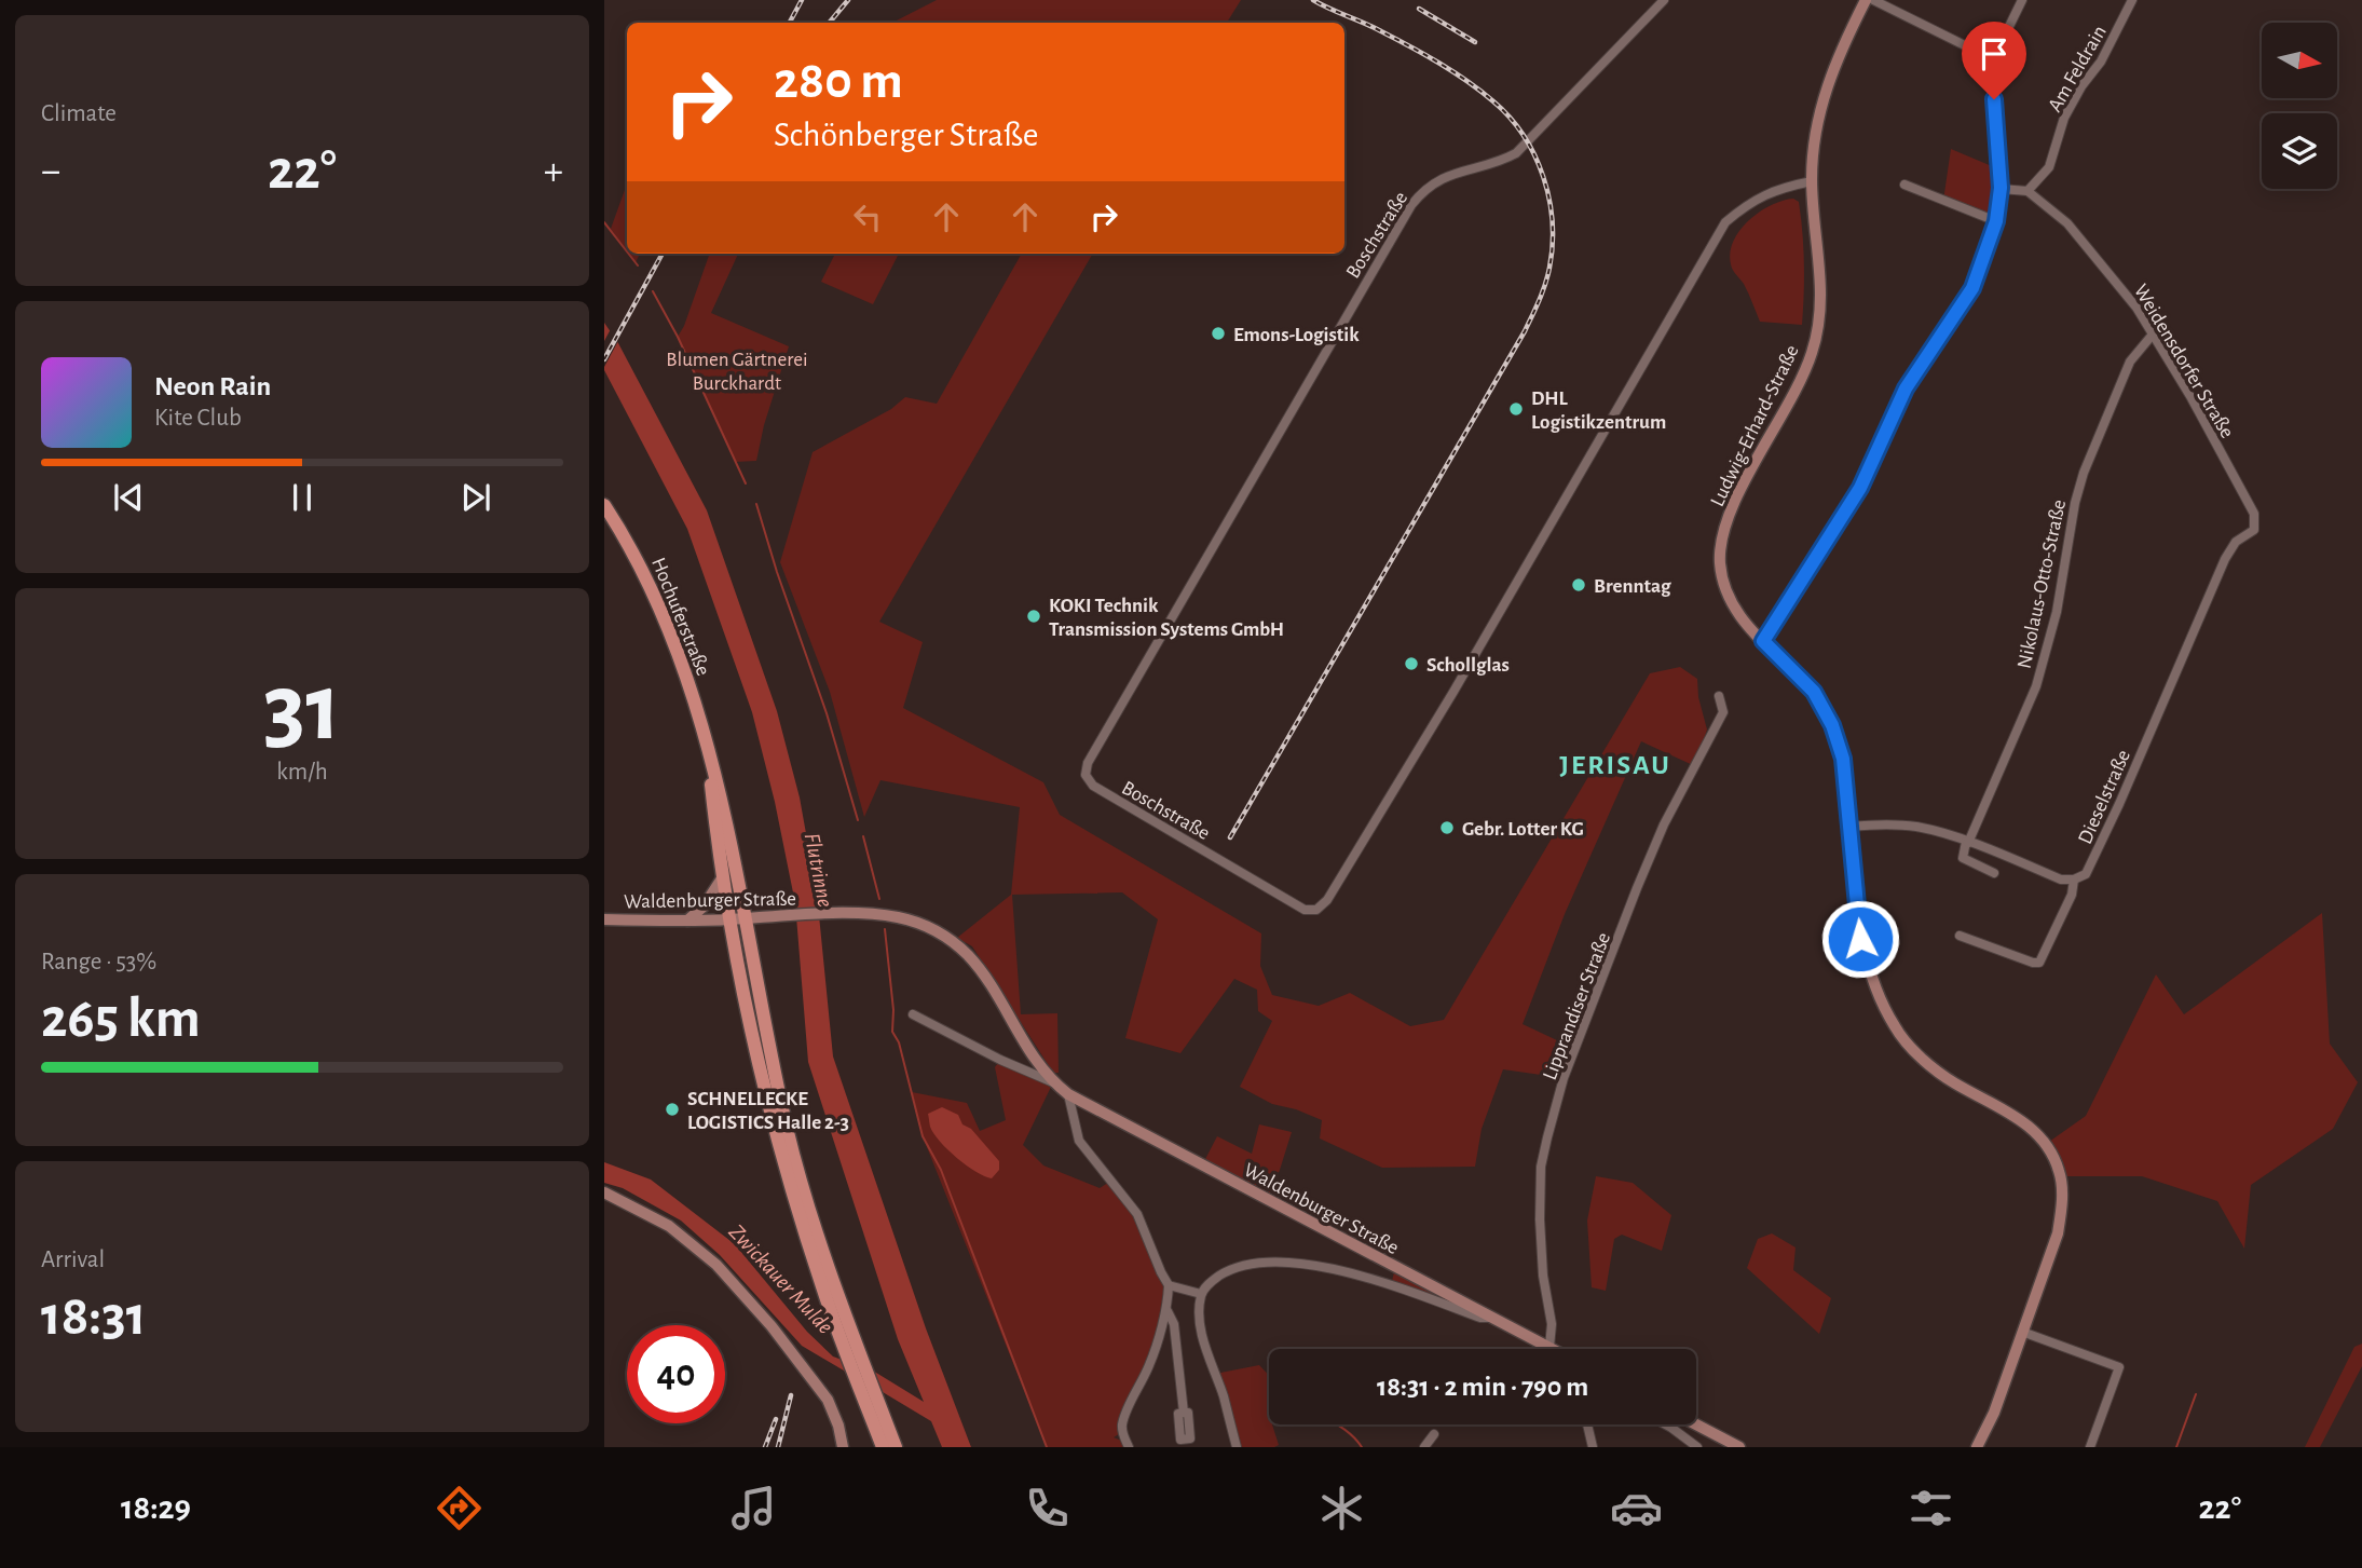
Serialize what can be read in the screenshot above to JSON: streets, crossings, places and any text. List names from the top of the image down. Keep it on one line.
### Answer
{"streets":{"main road":["Hochuferstraße"],"street":["Am Feldrain","Boschstraße","Weidensdorfer Straße","Ludwig-Erhard-Straße","Nikolaus-Otto-Straße","Dieselstraße","Waldenburger Straße","Lipprandiser Straße"]},"crossings":[["Am Feldrain","Weidensdorfer Straße"],["Boschstraße","Ludwig-Erhard-Straße"],["Weidensdorfer Straße","Nikolaus-Otto-Straße"],["Weidensdorfer Straße","Dieselstraße"],["Hochuferstraße","Waldenburger Straße"],["Waldenburger Straße","Lipprandiser Straße"]],"districts":["JERISAU"],"water":["Flutrinne","Zwickauer Mulde"],"parks":["Blumen Gärtnerei Burckhardt"],"places":["Emons-Logistik","DHL Logistikzentrum","Brenntag","KOKI Technik Transmission Systems GmbH","Schollglas","Gebr. Lotter KG","SCHNELLECKE LOGISTICS Halle 2-3"],"north":"right","page":{"tile":["Climate",["31","km/h"],["Range · 53%","265 km"],["Arrival","18:31"]],"turn":["280 m","Schönberger Straße"],"heat":["−","22°","+"],"song":["Neon Rain","Kite Club"],"limit":"40","trip":"18:31 · 2 min · 790 m","tabs":["18:29","22°"]}}
